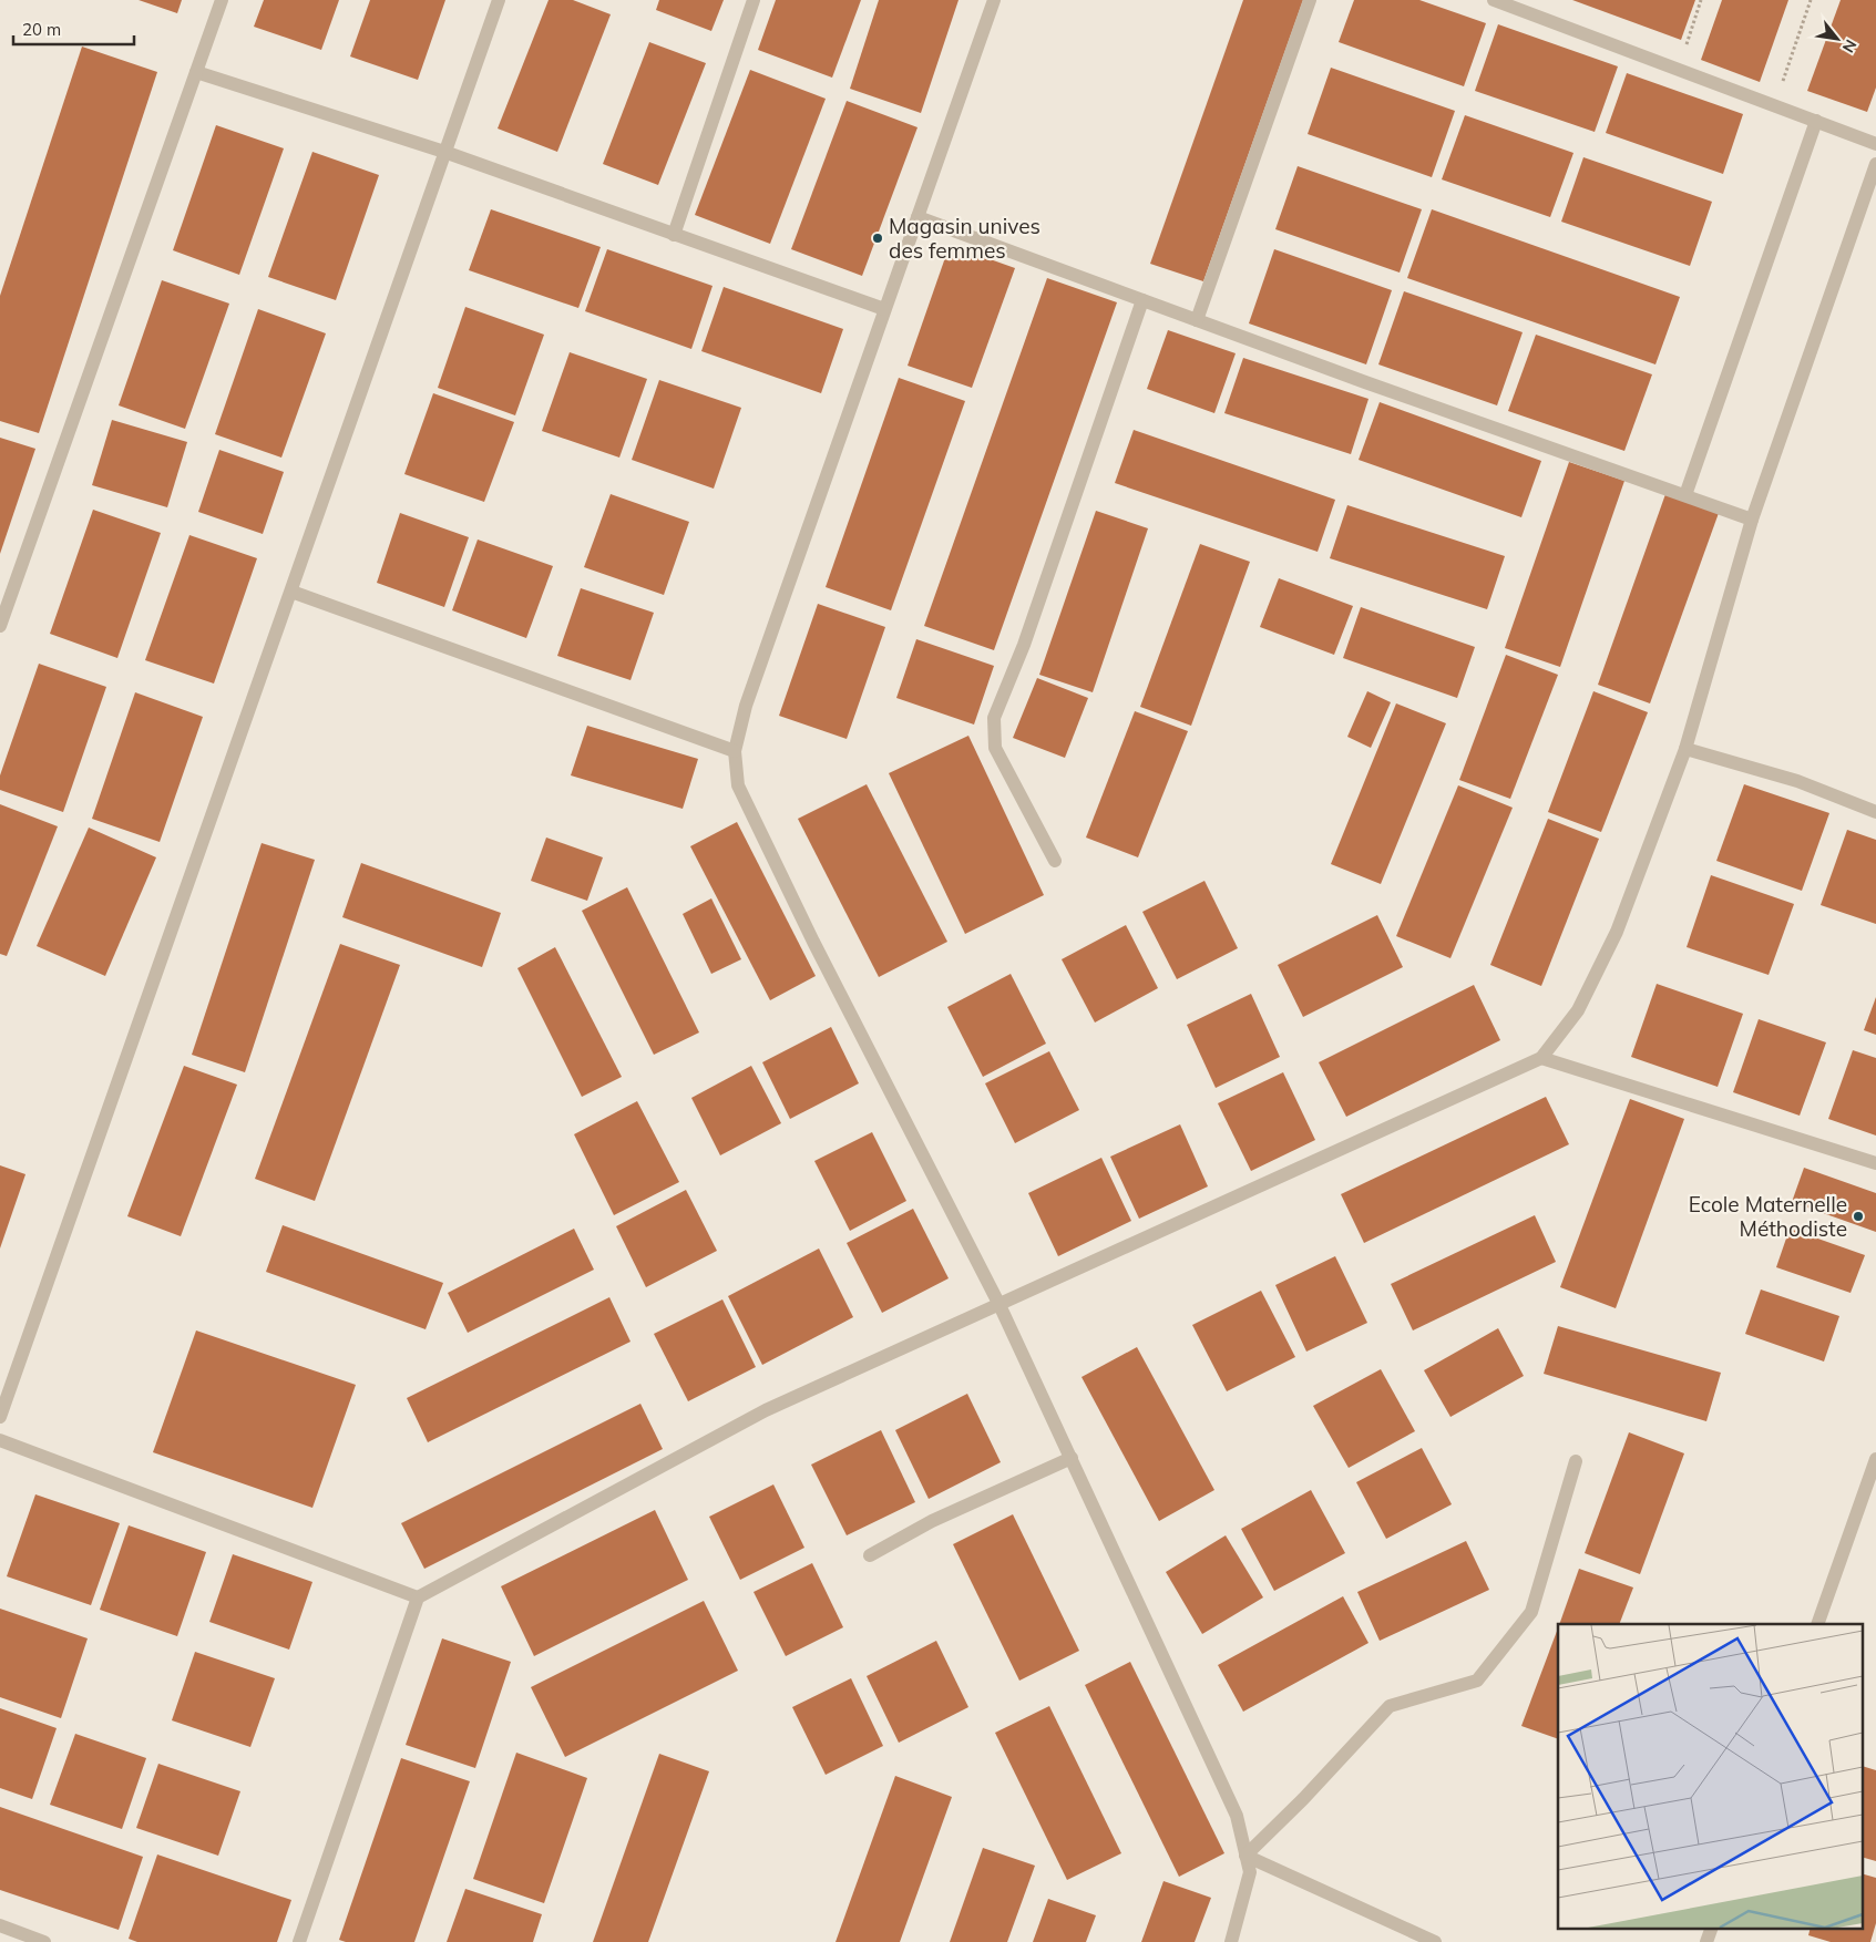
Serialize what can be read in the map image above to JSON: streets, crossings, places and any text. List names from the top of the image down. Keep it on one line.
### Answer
{"places":["Magasin unives des femmes","Ecole Maternelle Méthodiste"],"scale_bar":"20 m","north":"bottom right"}
